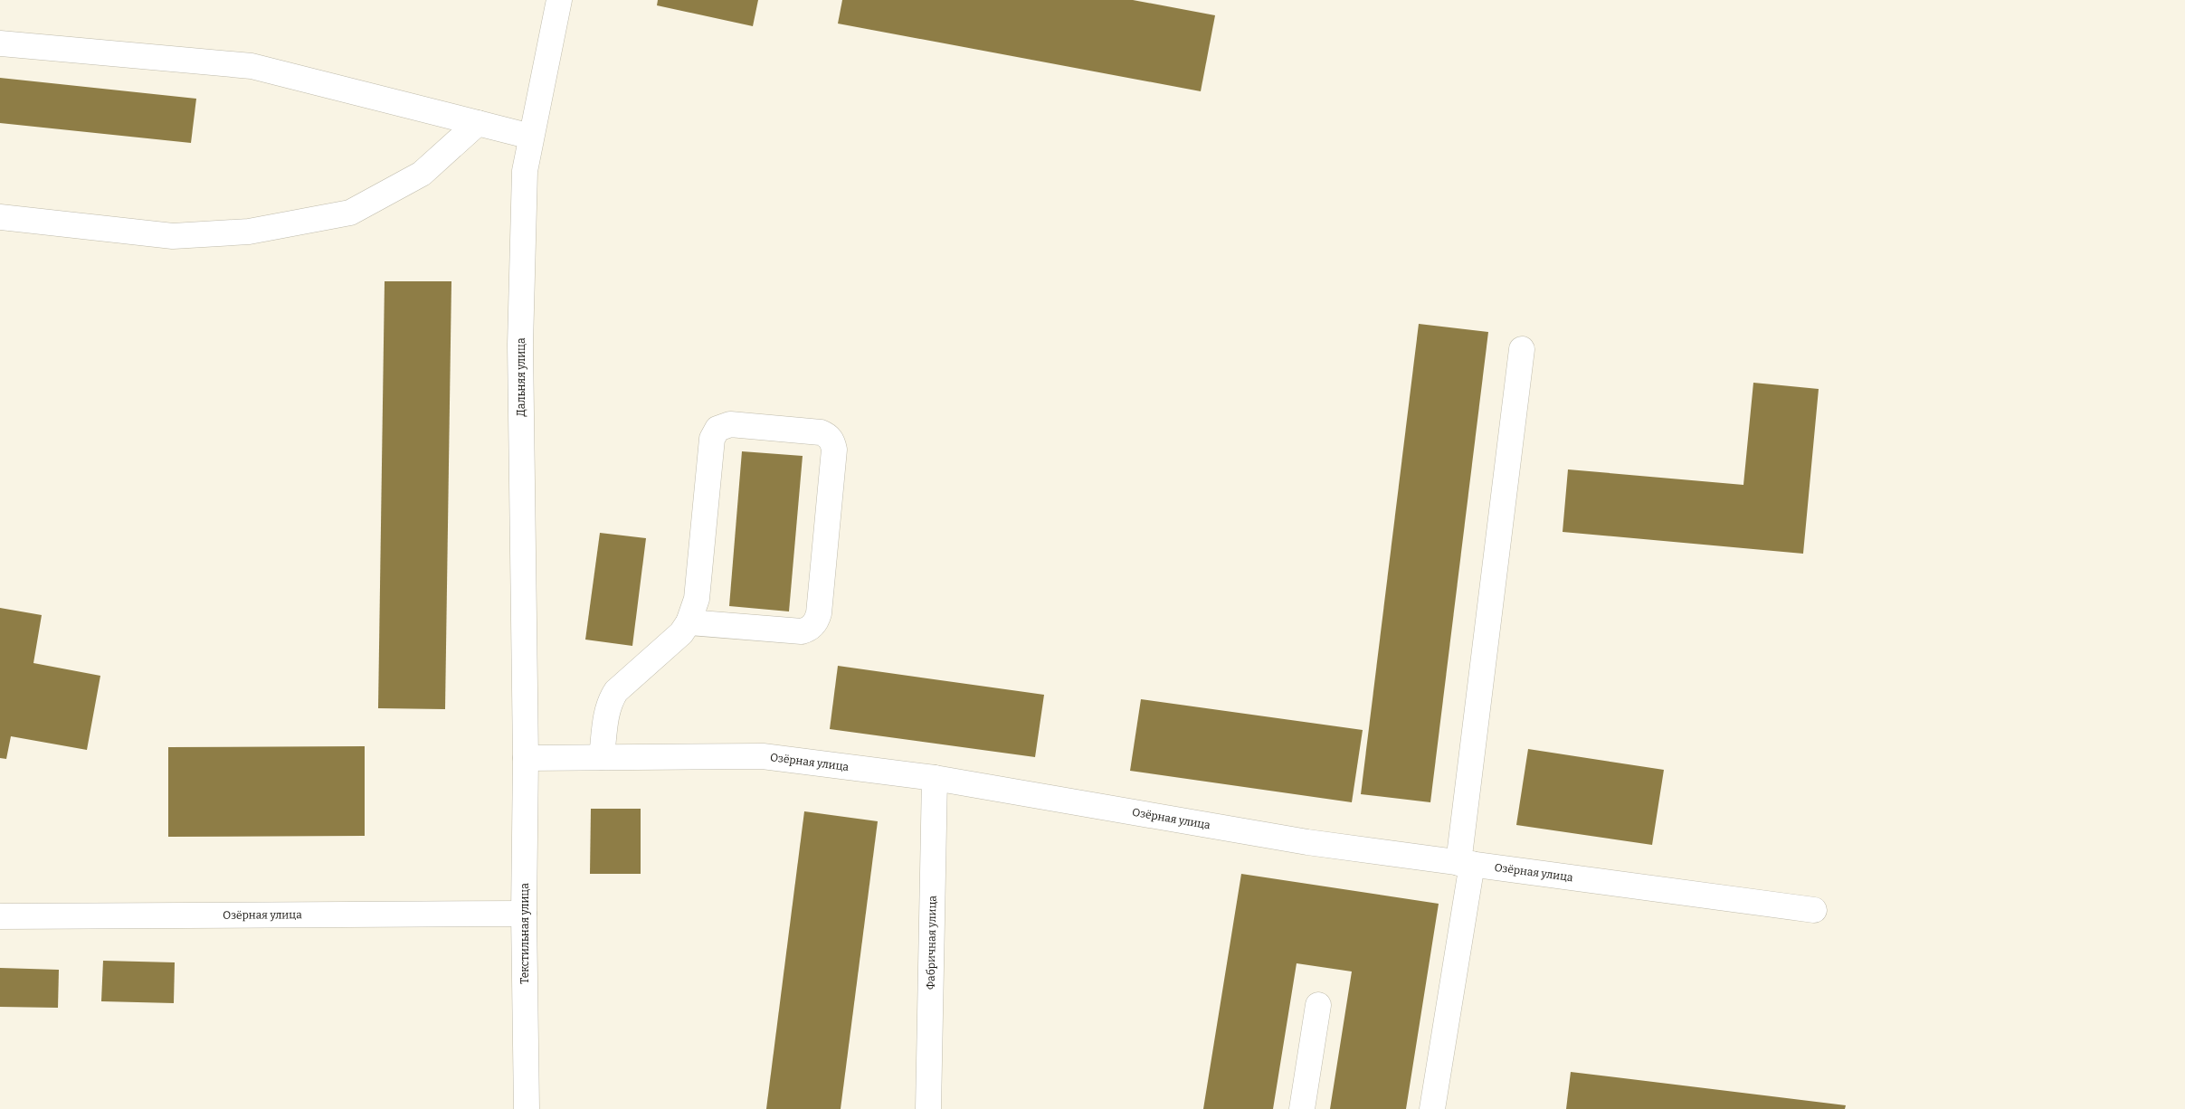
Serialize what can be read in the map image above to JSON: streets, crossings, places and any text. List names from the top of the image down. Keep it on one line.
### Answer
{"streets":{"street":["Дальняя улица","Озёрная улица","Текстильная улица","Фабричная улица"]},"crossings":[["Дальняя улица","Озёрная улица"],["Дальняя улица","Текстильная улица"],["Озёрная улица","Текстильная улица"],["Озёрная улица","Фабричная улица"]]}
